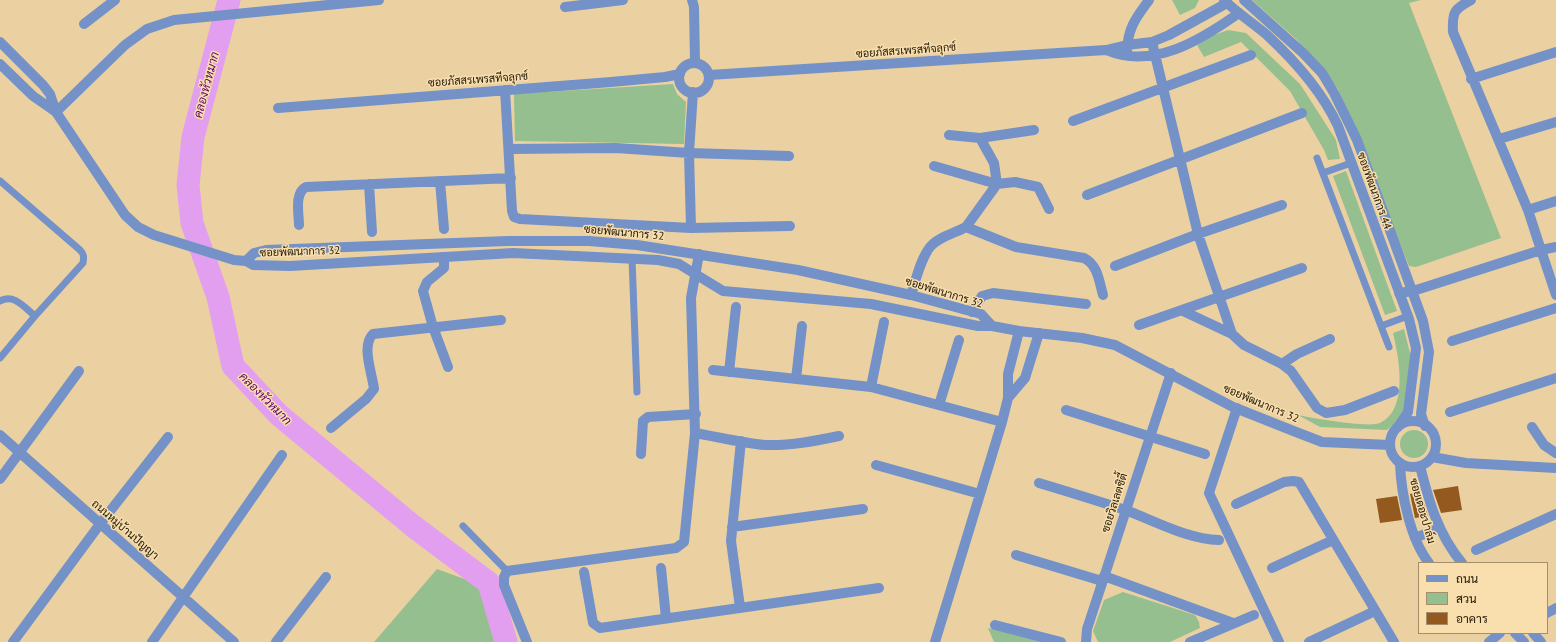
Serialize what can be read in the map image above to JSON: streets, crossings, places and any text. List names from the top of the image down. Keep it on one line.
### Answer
{"streets":{"street":["ซอยภัสสรเพรสทีจลุกซ์","ซอยพัฒนาการ 44","ซอยพัฒนาการ 32","ซอยวิลเลตซิตี้","ซอยเดอะปาล์ม","ถนนหมู่บ้านปัญญา"]},"crossings":[["ซอยภัสสรเพรสทีจลุกซ์","ซอยพัฒนาการ 44"],["ซอยพัฒนาการ 44","ซอยพัฒนาการ 32"],["ซอยพัฒนาการ 44","ซอยเดอะปาล์ม"],["ซอยพัฒนาการ 32","ซอยวิลเลตซิตี้"],["ซอยพัฒนาการ 32","ซอยเดอะปาล์ม"]],"water":["คลองหัวหมาก"],"legend":["ถนน","สวน","อาคาร"]}
